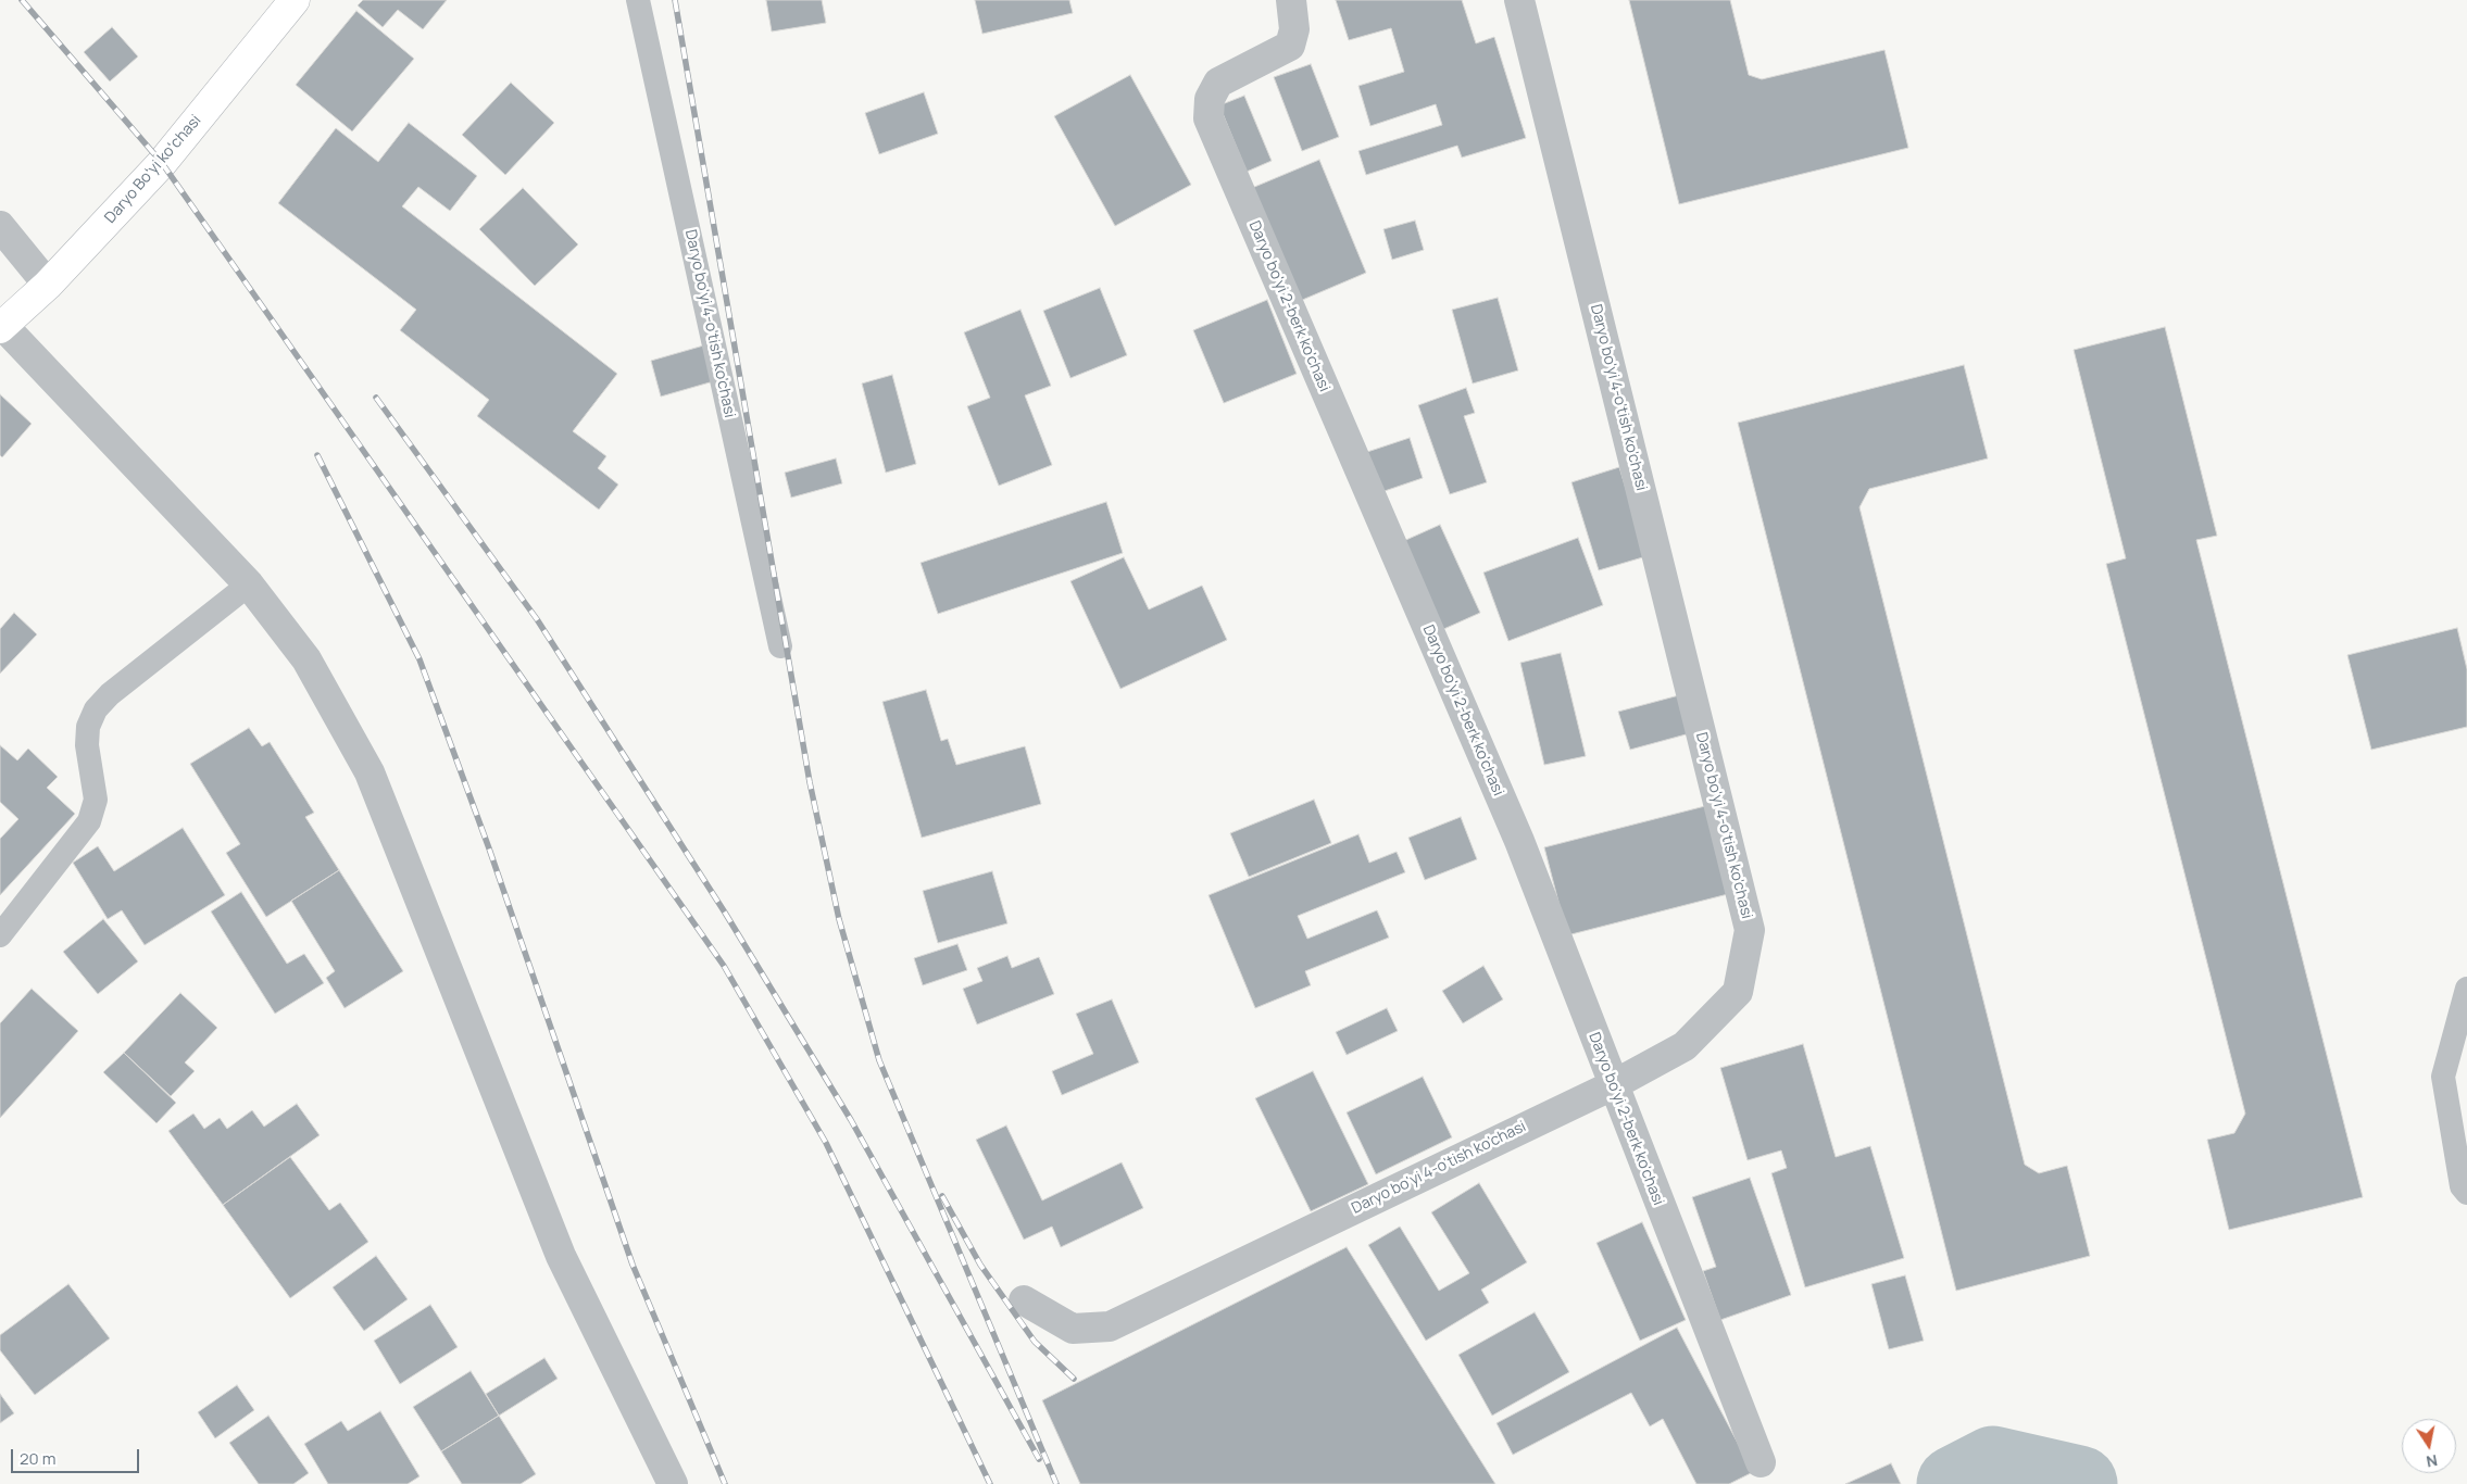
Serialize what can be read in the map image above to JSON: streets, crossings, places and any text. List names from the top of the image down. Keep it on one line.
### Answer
{"streets":{"street":["Daryo Boʻyi koʻchasi","Daryo bo'yi 2-berk ko'chasi","Daryo bo'yi 4-o'tish ko'chasi"]},"crossings":[["Daryo bo'yi 2-berk ko'chasi","Daryo bo'yi 4-o'tish ko'chasi"]],"scale_bar":"20 m","north":"bottom"}
